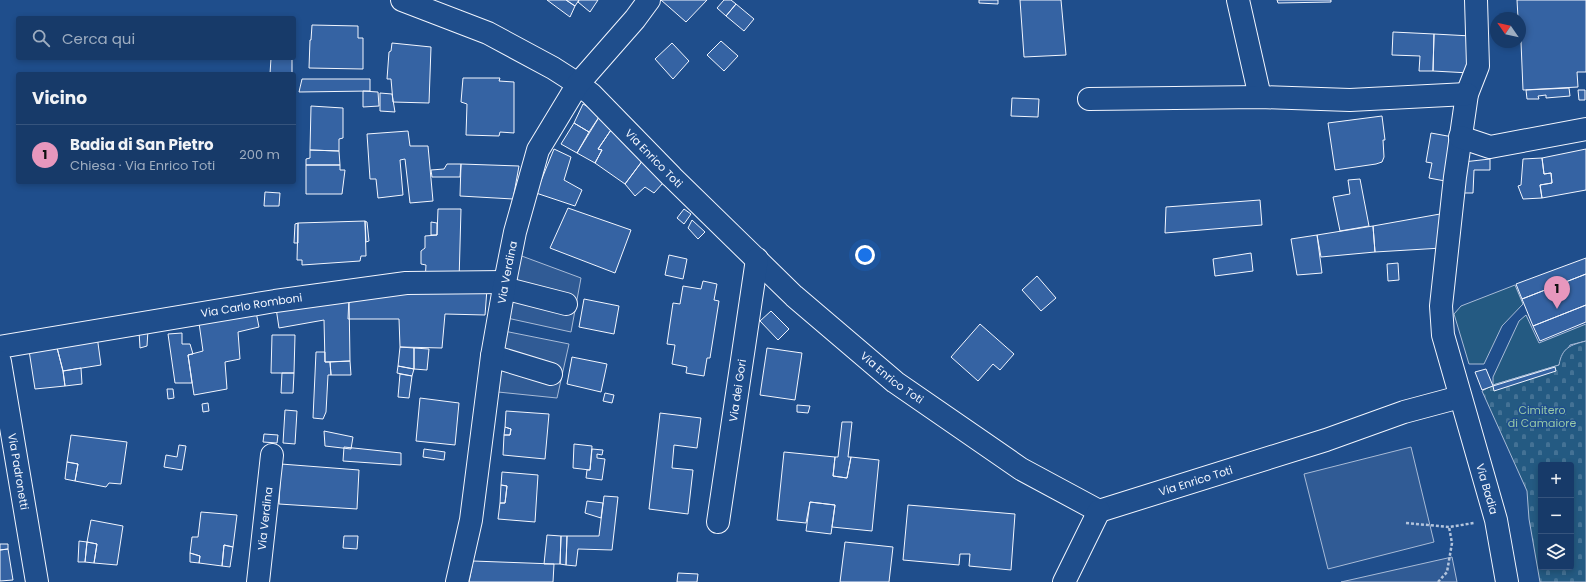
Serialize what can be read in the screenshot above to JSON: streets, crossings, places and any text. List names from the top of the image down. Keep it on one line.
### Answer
{"streets":{"street":["Via Enrico Toti","Via Verdina","Via Carlo Romboni","Via dei Gori","Via Padronetti","Via Badia"]},"crossings":[["Via Enrico Toti","Via Verdina"],["Via Enrico Toti","Via dei Gori"],["Via Enrico Toti","Via Badia"],["Via Verdina","Via Carlo Romboni"]],"parks":["Cimitero di Camaiore"],"north":"top left","page":{"search":"Cerca qui","heading":"Vicino","list":[{"mark":"1","name":"Badia di San Pietro","note":"Chiesa · Via Enrico Toti","value":"200 m"}],"pins":"1","map_buttons":["+","−"]}}
